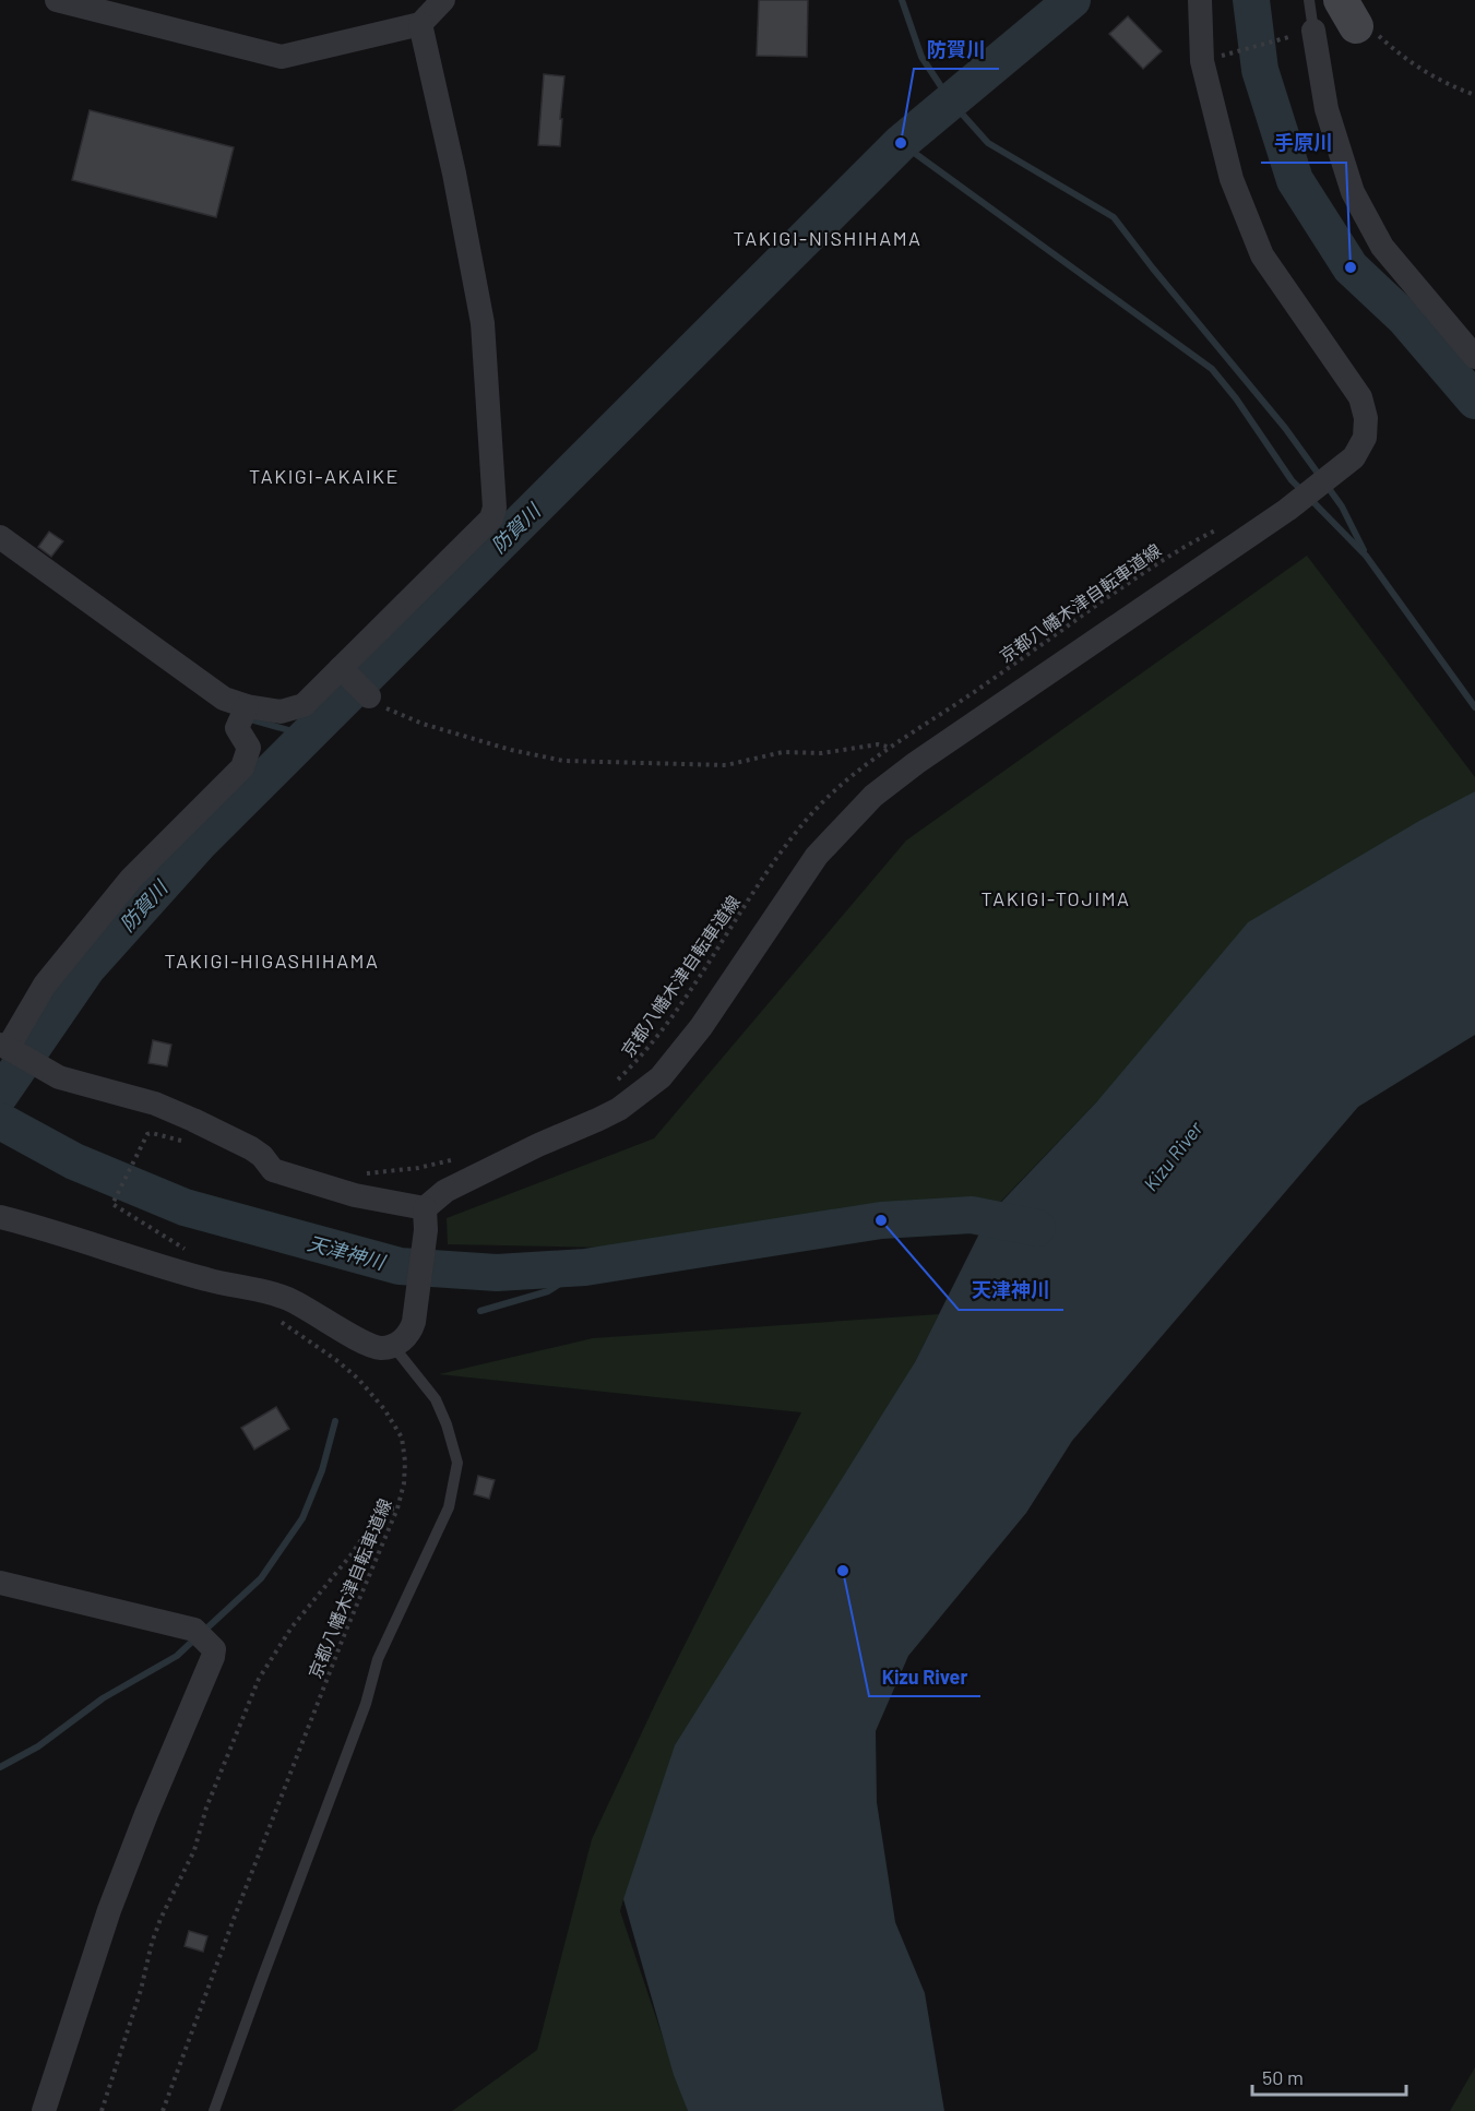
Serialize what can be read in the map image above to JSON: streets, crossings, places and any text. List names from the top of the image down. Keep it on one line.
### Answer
{"streets":{"path":["京都八幡木津自転車道線"]},"districts":["TAKIGI-NISHIHAMA","TAKIGI-AKAIKE","TAKIGI-TOJIMA","TAKIGI-HIGASHIHAMA"],"water":["防賀川","Kizu River","天津神川"],"places":["防賀川","手原川","天津神川","Kizu River"],"scale_bar":"50 m"}
